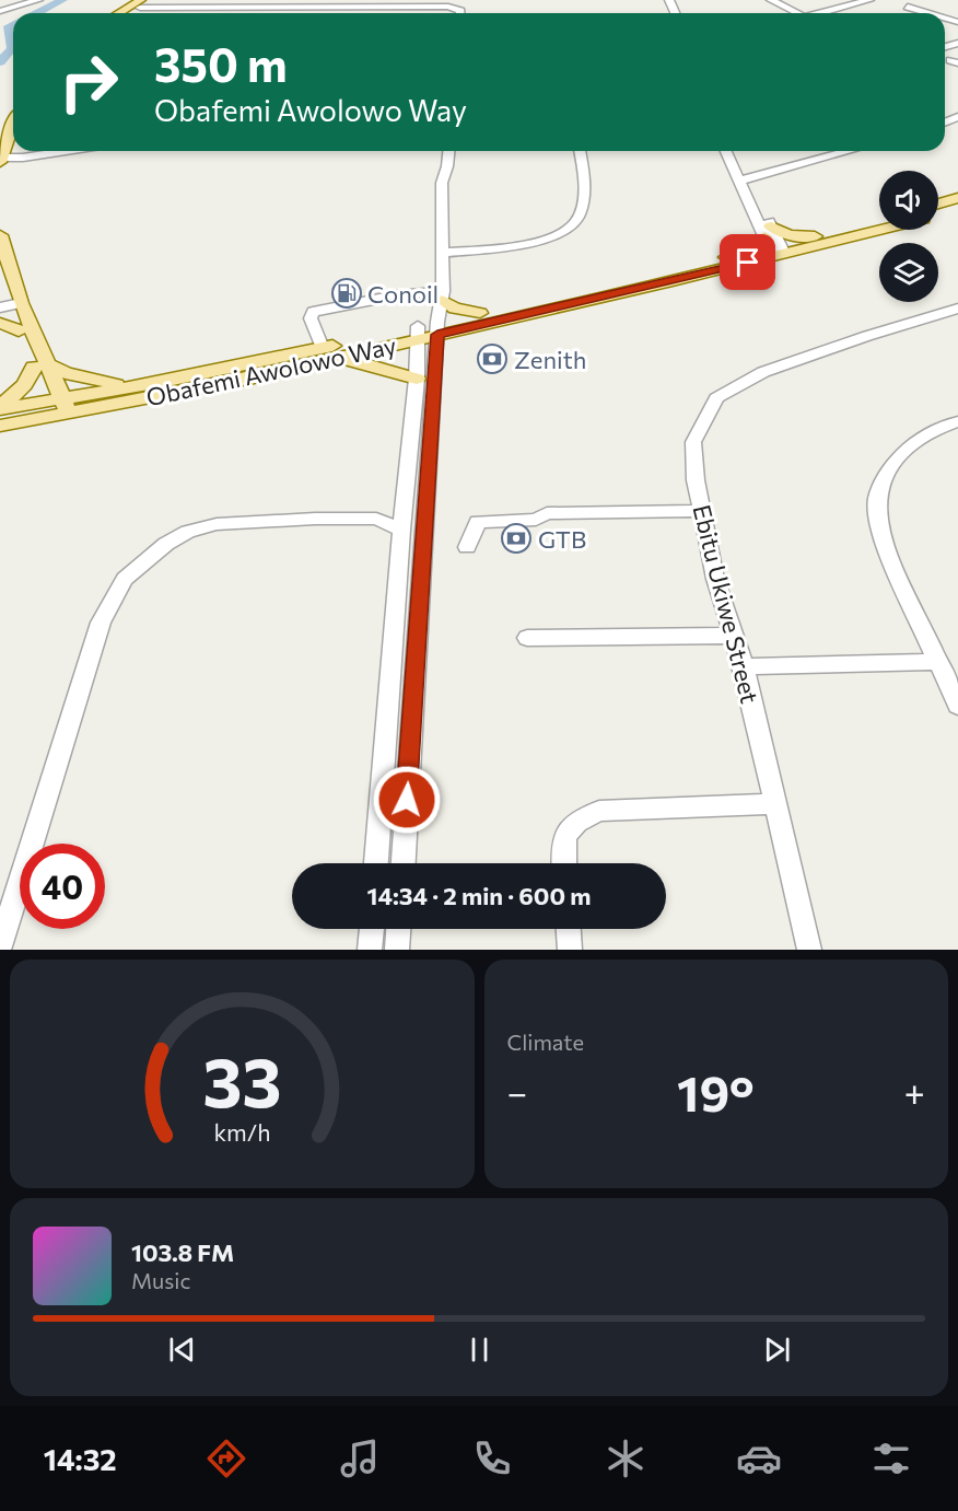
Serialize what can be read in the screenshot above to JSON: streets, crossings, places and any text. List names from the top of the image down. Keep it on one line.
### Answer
{"streets":{"main road":["Obafemi Awolowo Way"],"street":["Ebitu Ukiwe Street"]},"places":{"fuel station":["Conoil"],"bank":["Zenith","GTB"]},"page":{"turn":["350 m","Obafemi Awolowo Way"],"limit":"40","trip":"14:34 · 2 min · 600 m","tile":"Climate","heat":["−","19°","+"],"song":["103.8 FM","Music"],"tabs":"14:32","gauge":["33","km/h"]}}
